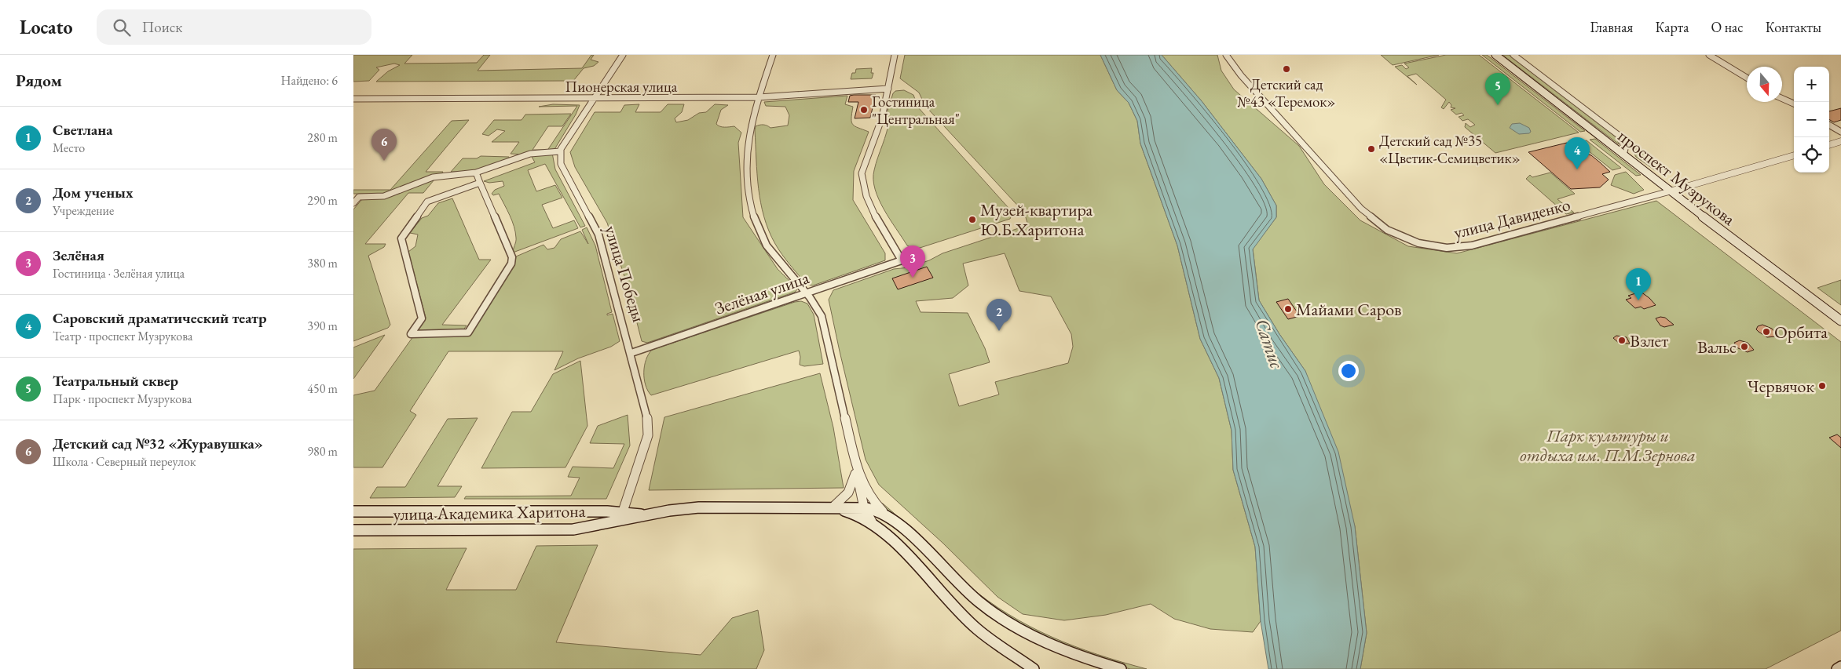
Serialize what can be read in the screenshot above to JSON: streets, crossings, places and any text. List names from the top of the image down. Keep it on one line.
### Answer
{"streets":{"main road":["проспект Музрукова","улица Академика Харитона"],"street":["Пионерская улица","улица Давиденко","улица Победы","Зелёная улица"]},"crossings":[["проспект Музрукова","улица Давиденко"],["улица Победы","Зелёная улица"],["улица Победы","улица Академика Харитона"]],"water":["Сатис"],"parks":["Парк культуры и отдыха им. П.М.Зернова"],"places":["Детский сад №43 «Теремок»","Гостиница \"Центральная\"","Детский сад №35 «Цветик-Семицветик»","Музей-квартира Ю.Б.Харитона","Майами Саров","Орбита","Взлет","Вальс","Червячок"],"north":"bottom","page":{"header":"Locato","search":"Поиск","nav":["Главная","Карта","О нас","Контакты"],"heading":["Рядом","Найдено: 6"],"map_buttons":["+","−"],"pins":["5","6","4","3","1","2"],"list":[{"mark":"1","name":"Светлана","note":"Место","value":"280 m"},{"mark":"2","name":"Дом ученых","note":"Учреждение","value":"290 m"},{"mark":"3","name":"Зелёная","note":"Гостиница · Зелёная улица","value":"380 m"},{"mark":"4","name":"Саровский драматический театр","note":"Театр · проспект Музрукова","value":"390 m"},{"mark":"5","name":"Театральный сквер","note":"Парк · проспект Музрукова","value":"450 m"},{"mark":"6","name":"Детский сад №32 «Журавушка»","note":"Школа · Северный переулок","value":"980 m"}]}}
